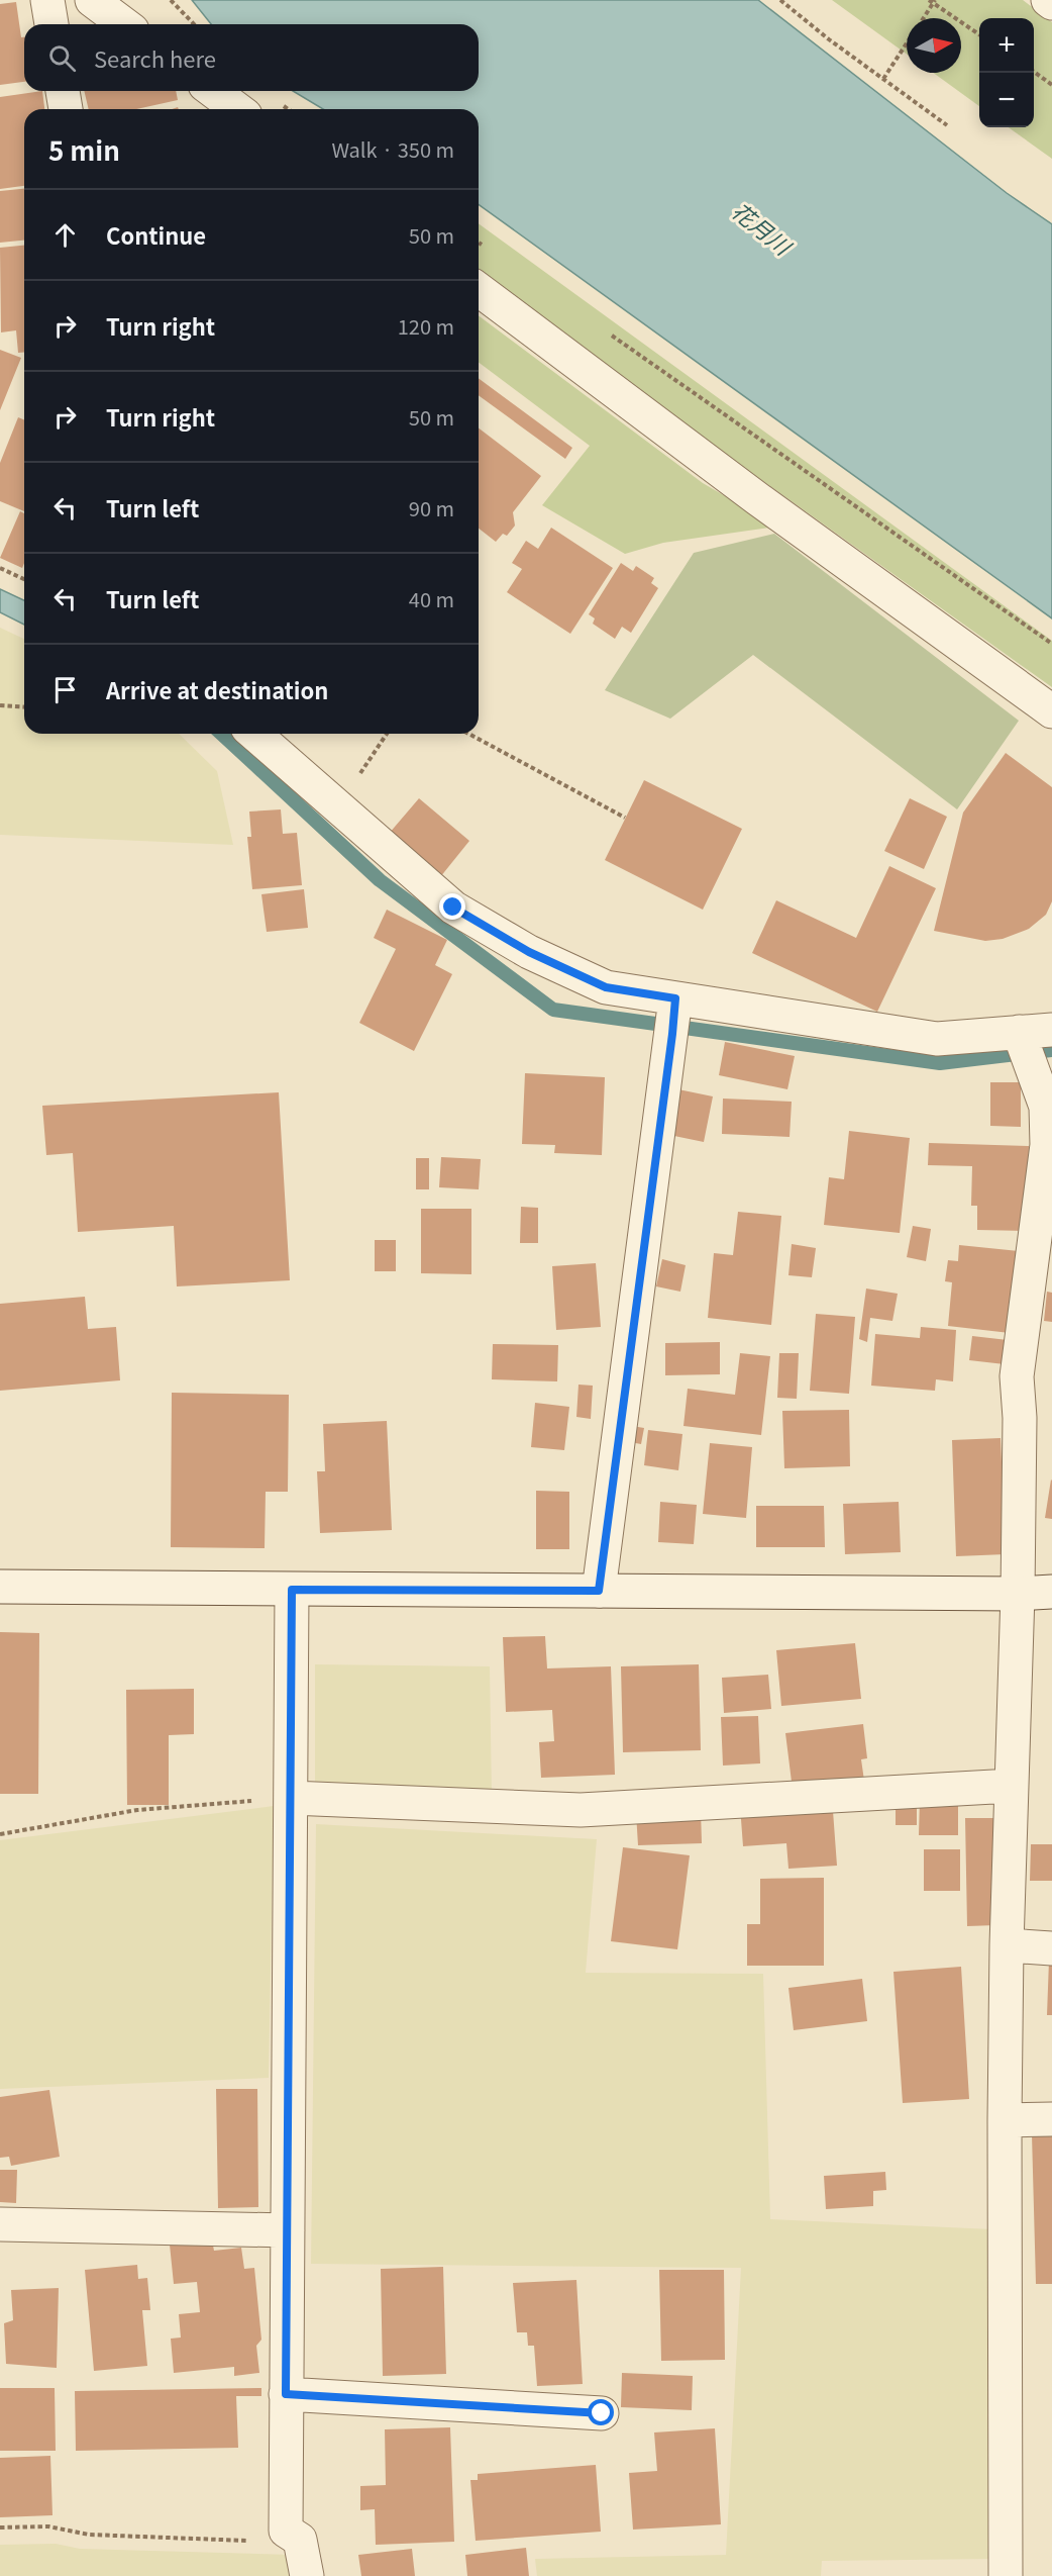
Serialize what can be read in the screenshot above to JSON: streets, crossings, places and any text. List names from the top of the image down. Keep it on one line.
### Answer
{"water":["花月川"],"north":"right","page":{"map_buttons":["+","−"],"search":"Search here","heading":["5 min","Walk · 350 m"],"list":[["Continue","50 m"],["Turn right","120 m"],["Turn right","50 m"],["Turn left","90 m"],["Turn left","40 m"],"Arrive at destination"]}}
